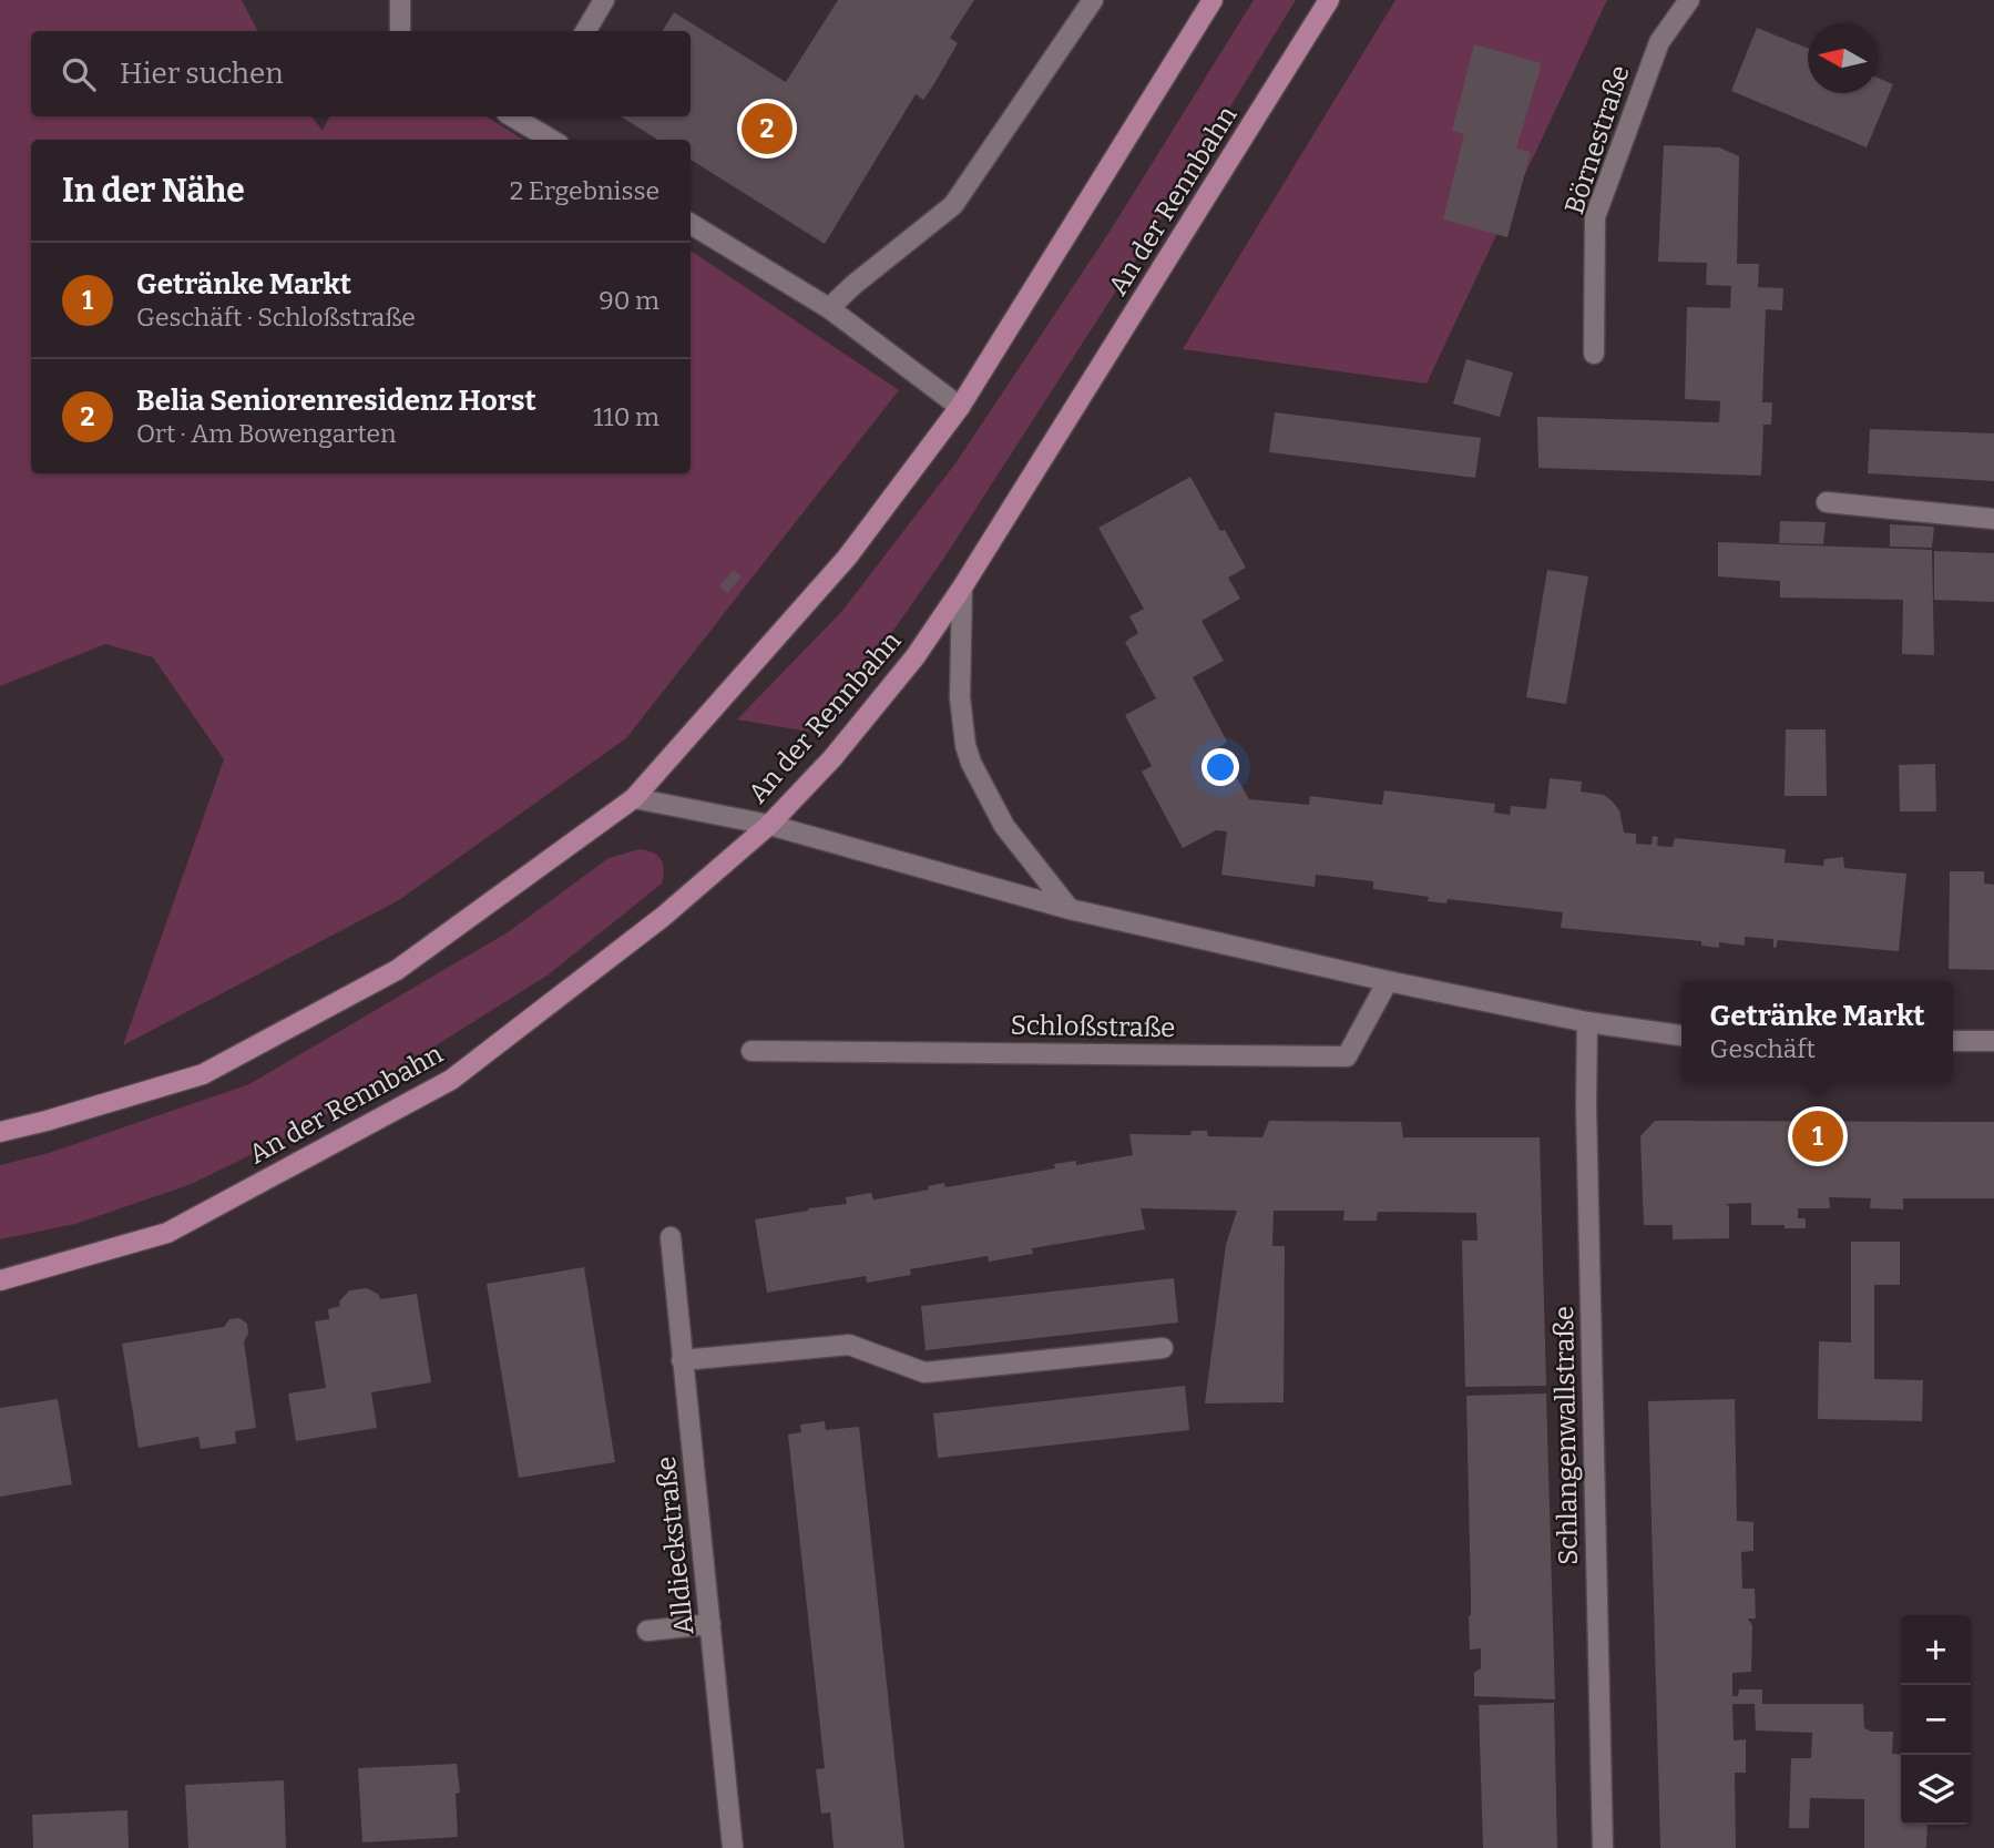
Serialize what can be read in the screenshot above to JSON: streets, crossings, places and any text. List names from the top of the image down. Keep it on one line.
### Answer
{"streets":{"main road":["An der Rennbahn"],"street":["Börnestraße","Schloßstraße","Schlangenwallstraße","Alldieckstraße"]},"north":"left","page":{"search":"Hier suchen","pins":["2","1"],"heading":["In der Nähe","2 Ergebnisse"],"list":[{"mark":"1","name":"Getränke Markt","note":"Geschäft · Schloßstraße","value":"90 m"},{"mark":"2","name":"Belia Seniorenresidenz Horst","note":"Ort · Am Bowengarten","value":"110 m"}],"popup":["Getränke Markt","Geschäft"],"map_buttons":["+","−"]}}
